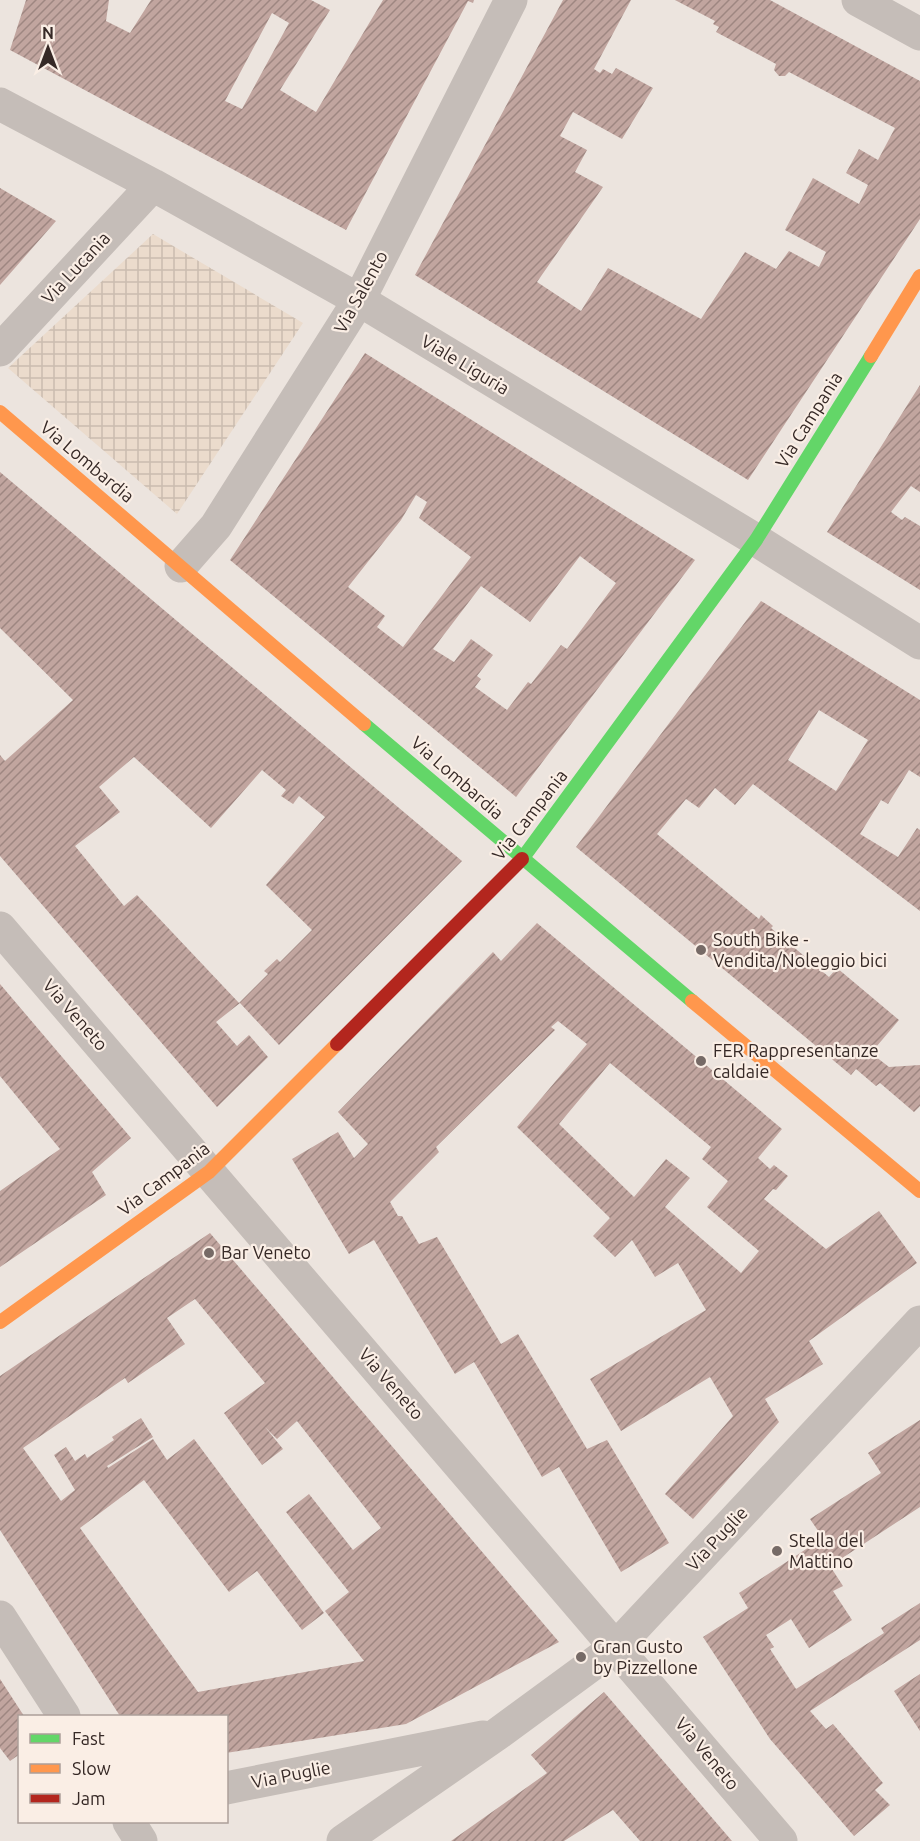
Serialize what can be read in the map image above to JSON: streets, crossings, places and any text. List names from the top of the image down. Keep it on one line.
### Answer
{"streets":{"street":["Via Lucania","Via Salento","Viale Liguria","Via Campania","Via Lombardia","Via Veneto","Via Puglie"]},"crossings":[["Via Lucania","Viale Liguria"],["Via Salento","Viale Liguria"],["Via Salento","Via Lombardia"],["Viale Liguria","Via Campania"],["Via Campania","Via Lombardia"],["Via Campania","Via Veneto"],["Via Veneto","Via Puglie"]],"places":["South Bike - Vendita/Noleggio bici","FER Rappresentanze caldaie","Bar Veneto","Stella del Mattino","Gran Gusto by Pizzellone"],"legend":["Fast","Slow","Jam"],"north":"top"}
